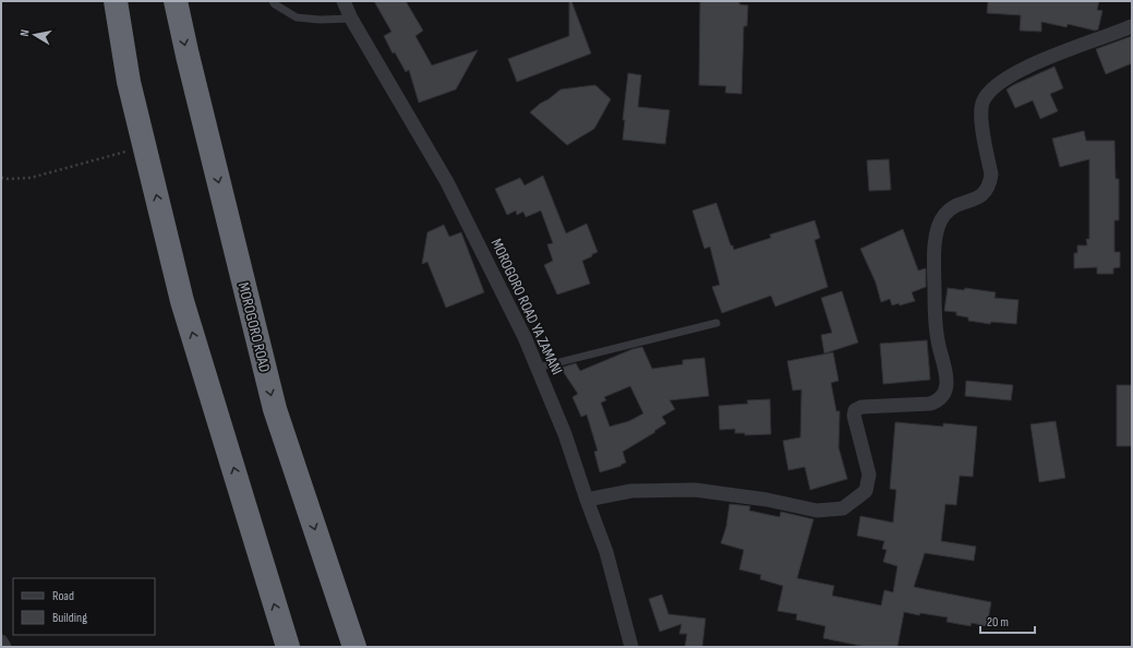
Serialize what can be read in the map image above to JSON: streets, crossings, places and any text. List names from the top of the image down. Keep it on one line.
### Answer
{"streets":{"highway":["MOROGORO ROAD"],"street":["MOROGORO ROAD YA ZAMANI"]},"legend":["Road","Building"],"scale_bar":"20 m","north":"left"}
